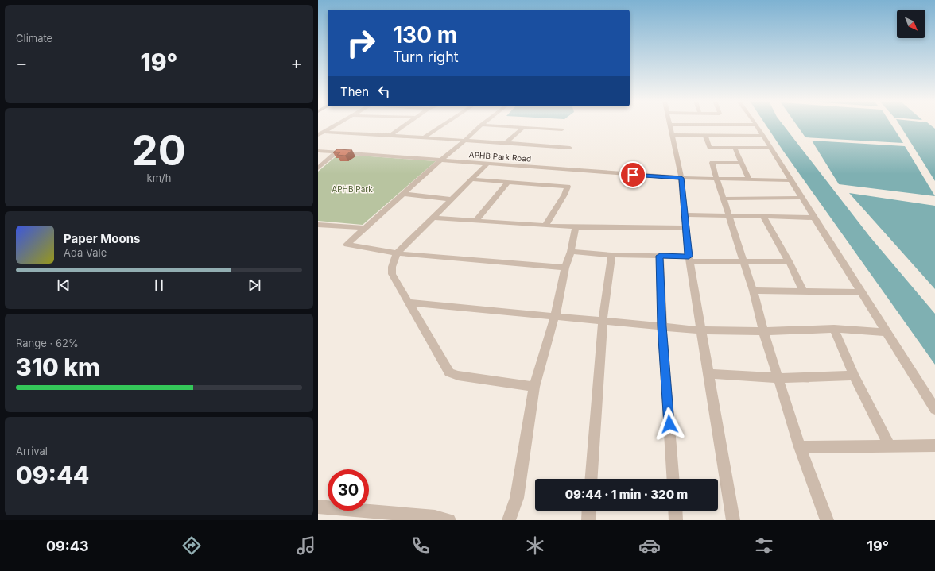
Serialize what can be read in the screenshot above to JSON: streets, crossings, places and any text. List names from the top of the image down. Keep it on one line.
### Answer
{"streets":{"street":["APHB Park Road"]},"parks":["APHB Park"],"north":"bottom right","page":{"tile":["Climate",["20","km/h"],["Range · 62%","310 km"],["Arrival","09:44"]],"turn":["130 m","Turn right"],"heat":["−","19°","+"],"then":"Then","song":["Paper Moons","Ada Vale"],"limit":"30","trip":"09:44 · 1 min · 320 m","tabs":["09:43","19°"]}}
